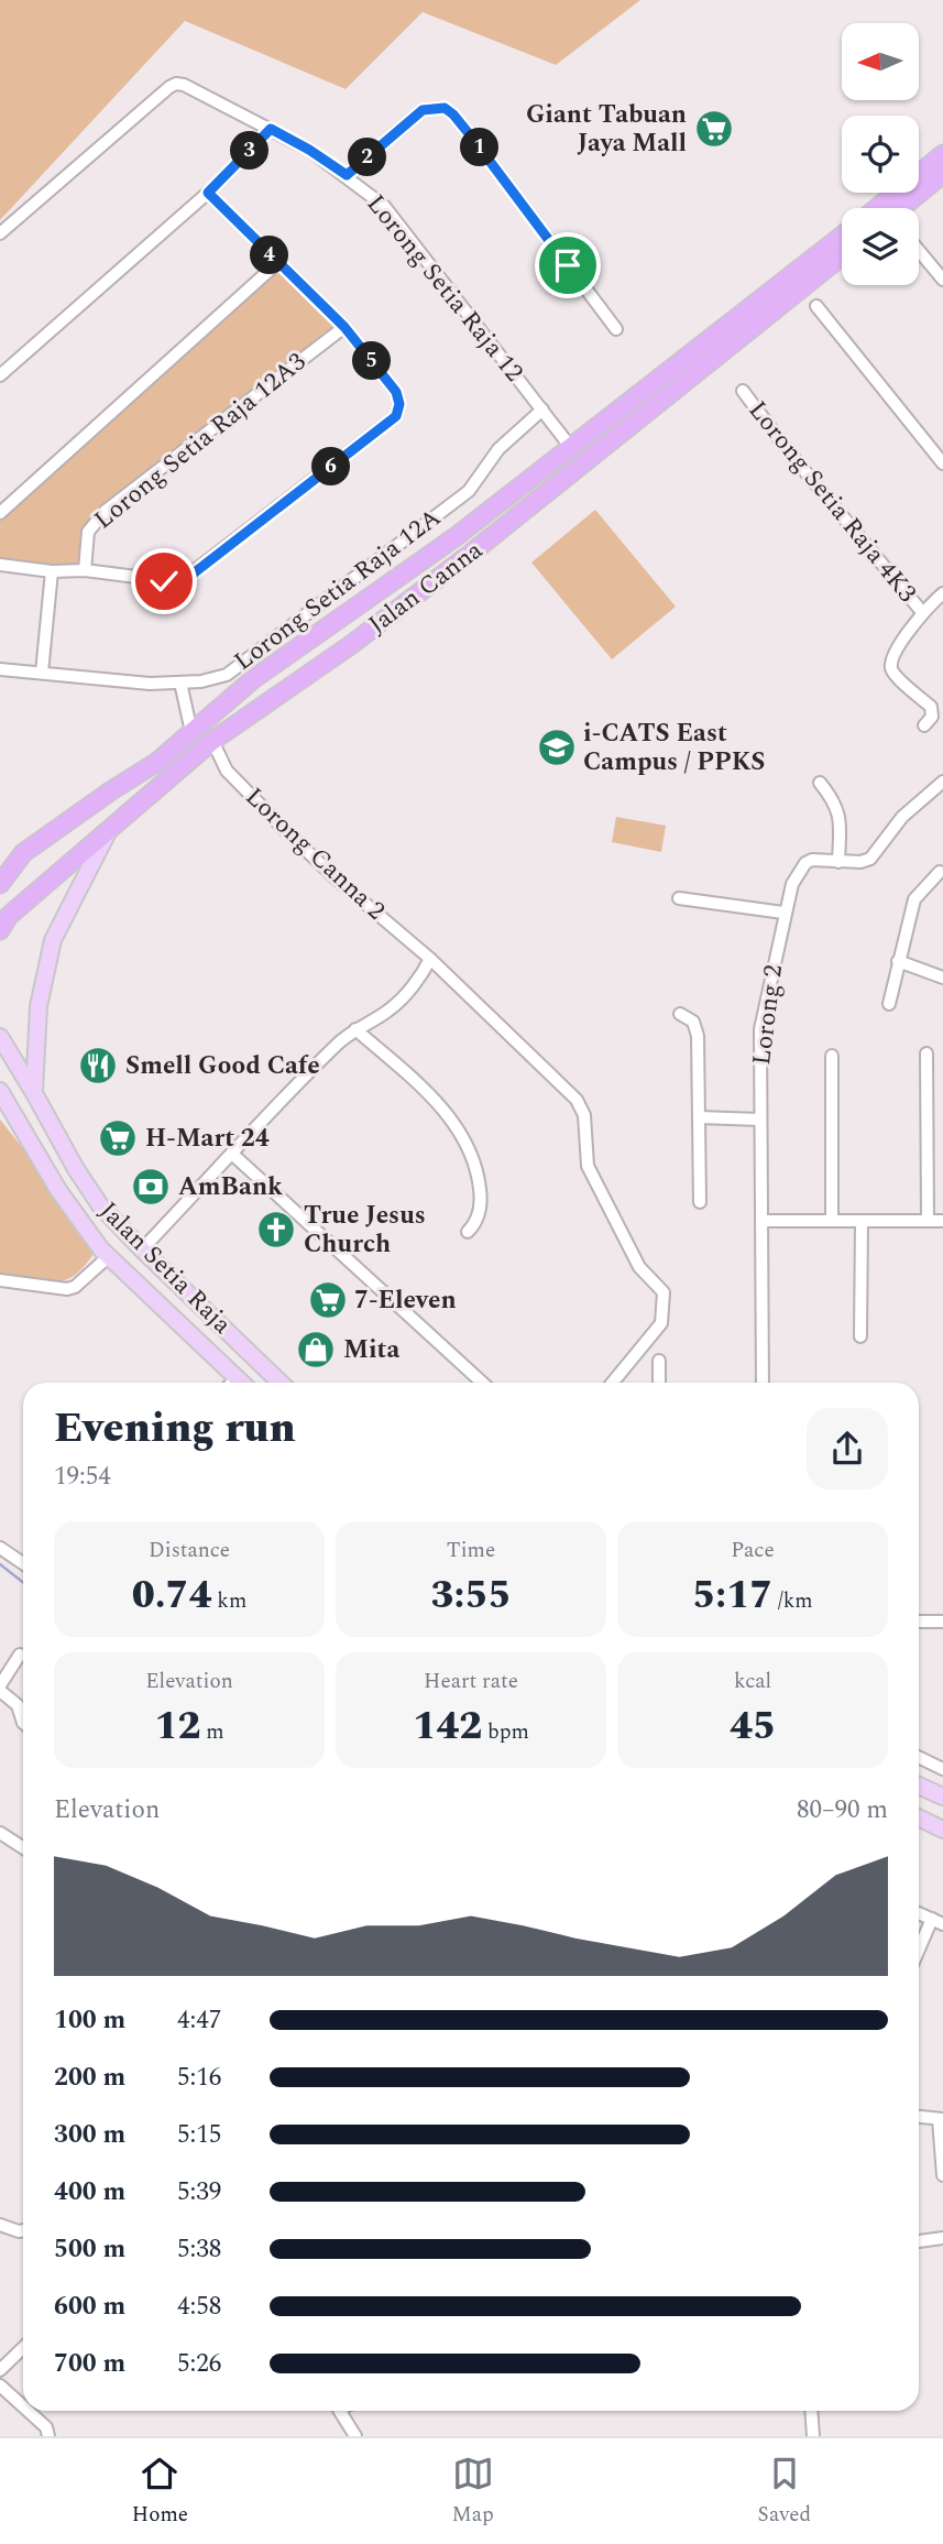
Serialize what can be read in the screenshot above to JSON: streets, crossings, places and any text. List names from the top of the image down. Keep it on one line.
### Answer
{"streets":{"highway":["Jalan Canna"],"main road":["Jalan Setia Raja"],"street":["Lorong Setia Raja 12","Lorong Setia Raja 12A3","Lorong Setia Raja 4K3","Lorong Setia Raja 12A","Lorong Canna 2","Lorong 2"]},"crossings":[["Lorong Setia Raja 12","Jalan Canna"],["Lorong Setia Raja 12","Lorong Setia Raja 12A"],["Jalan Canna","Lorong Canna 2"]],"places":{"supermarket":["Giant Tabuan Jaya Mall","H-Mart 24","7-Eleven"],"school or university":["i-CATS East Campus / PPKS"],"restaurant":["Smell Good Cafe"],"bank":["AmBank"],"church":["True Jesus Church"],"shop":["Mita"]},"north":"left","page":{"pins":["1","3","2","4","5","6"],"heading":["Evening run","19:54"],"stats":[["Distance","0.74 km"],["Time","3:55"],["Pace","5:17 /km"],["Elevation","12 m"],["Heart rate","142 bpm"],["kcal","45"]],"chart":["Elevation","80–90 m"],"list":[{"name":"100 m","note":"4:47"},{"name":"200 m","note":"5:16"},{"name":"300 m","note":"5:15"},{"name":"400 m","note":"5:39"},{"name":"500 m","note":"5:38"},{"name":"600 m","note":"4:58"},{"name":"700 m","note":"5:26"}],"tabs":["Home","Map","Saved"]}}
